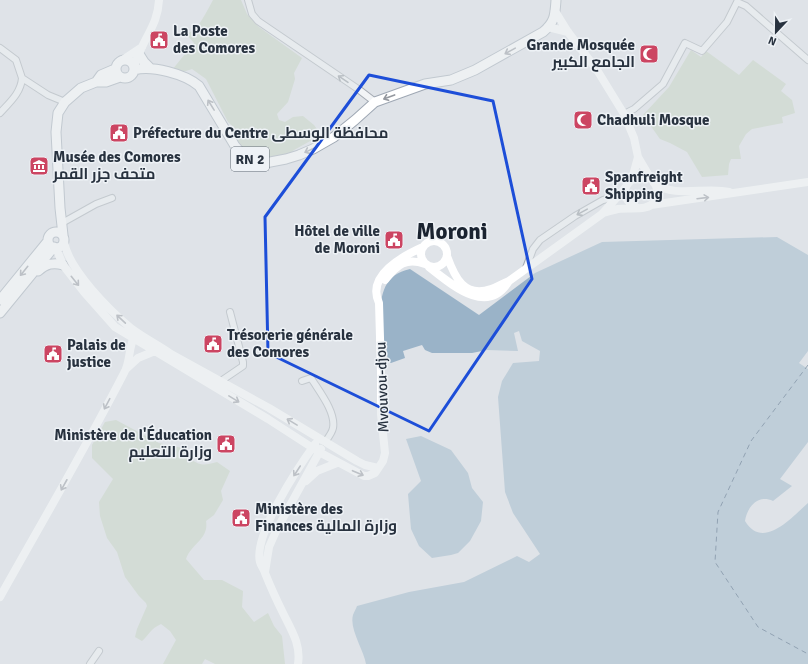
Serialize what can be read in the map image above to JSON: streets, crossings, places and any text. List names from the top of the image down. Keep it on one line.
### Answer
{"streets":{"main road":["RN 2","Mvouvou-djou"]},"districts":["Moroni"],"places":{"public building":["La Poste des Comores","Préfecture du Centre محافظة الوسطى","Spanfreight Shipping","Hôtel de ville de Moroni","Trésorerie générale des Comores","Palais de justice","Ministère de l'Éducation وزارة التعليم","Ministère des Finances وزارة المالية"],"mosque":["Grande Mosquée الجامع الكبير","Chadhuli Mosque"],"museum":["Musée des Comores متحف جزر القمر"]},"north":"bottom"}
